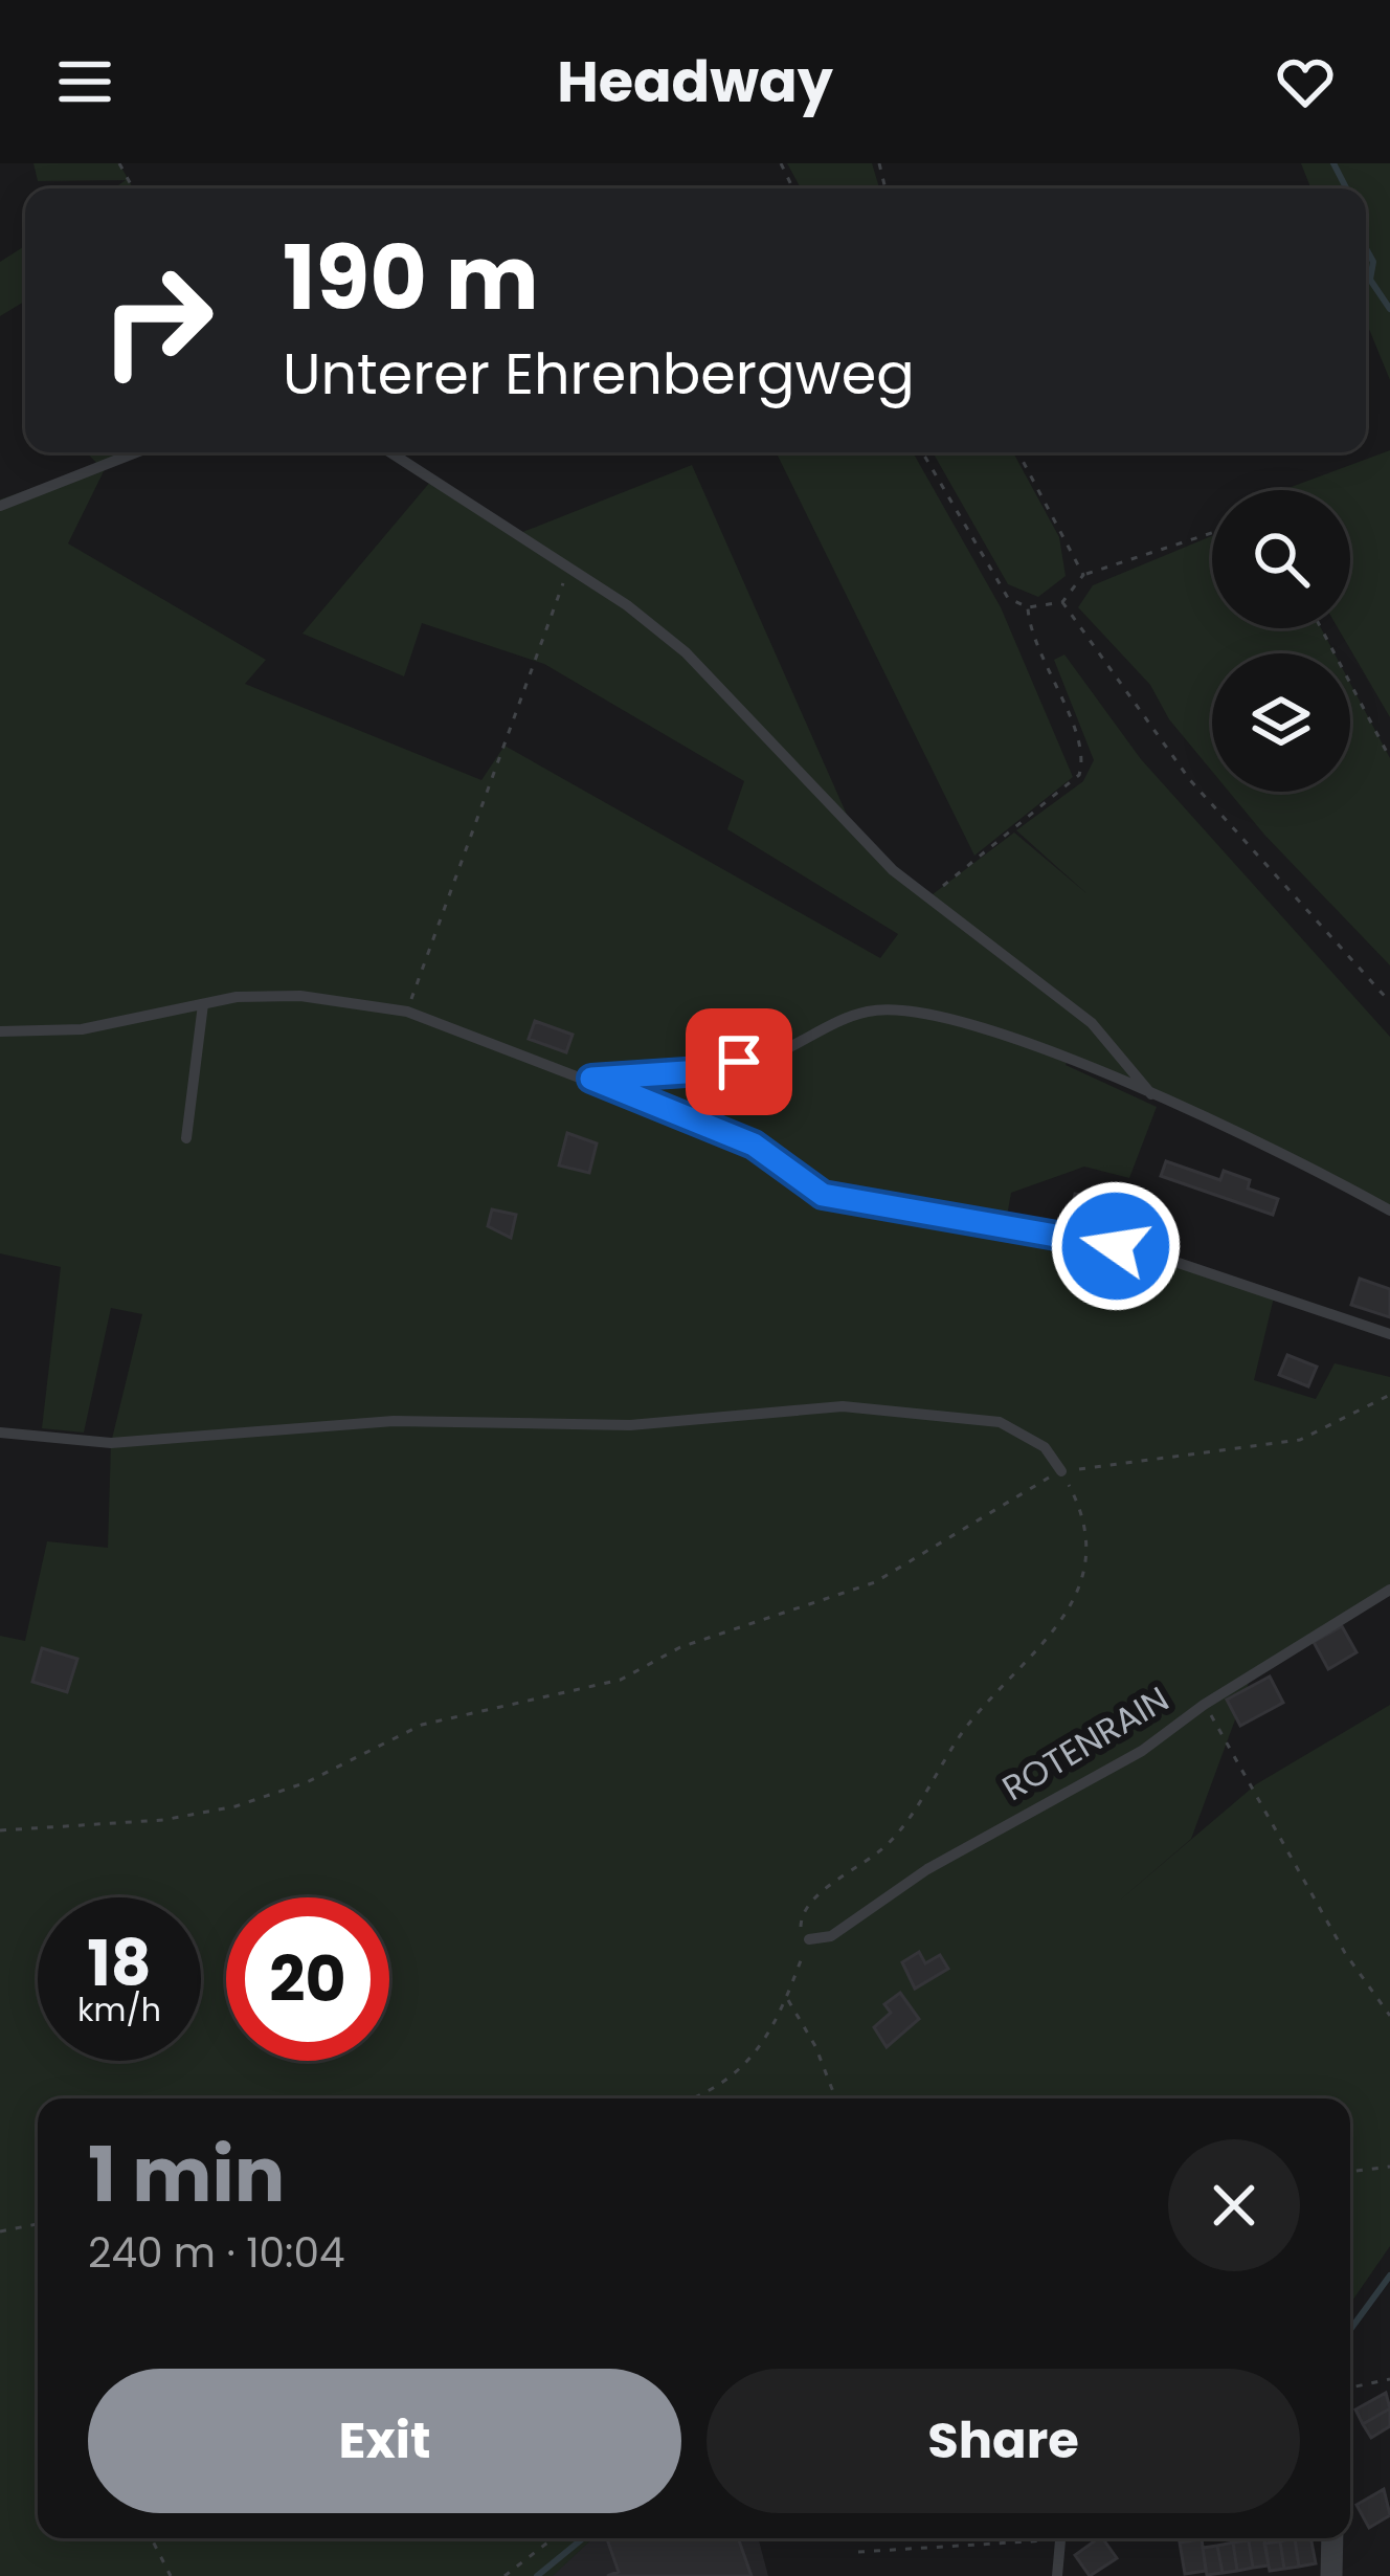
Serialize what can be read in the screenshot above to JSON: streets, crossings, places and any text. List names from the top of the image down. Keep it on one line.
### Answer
{"streets":{"lane":["ROTENRAIN"]},"page":{"header":"Headway","turn":["190 m","Unterer Ehrenbergweg"],"speed":"18 km/h","limit":"20","heading":["1 min","240 m · 10:04"],"buttons":["Exit","Share"]}}
